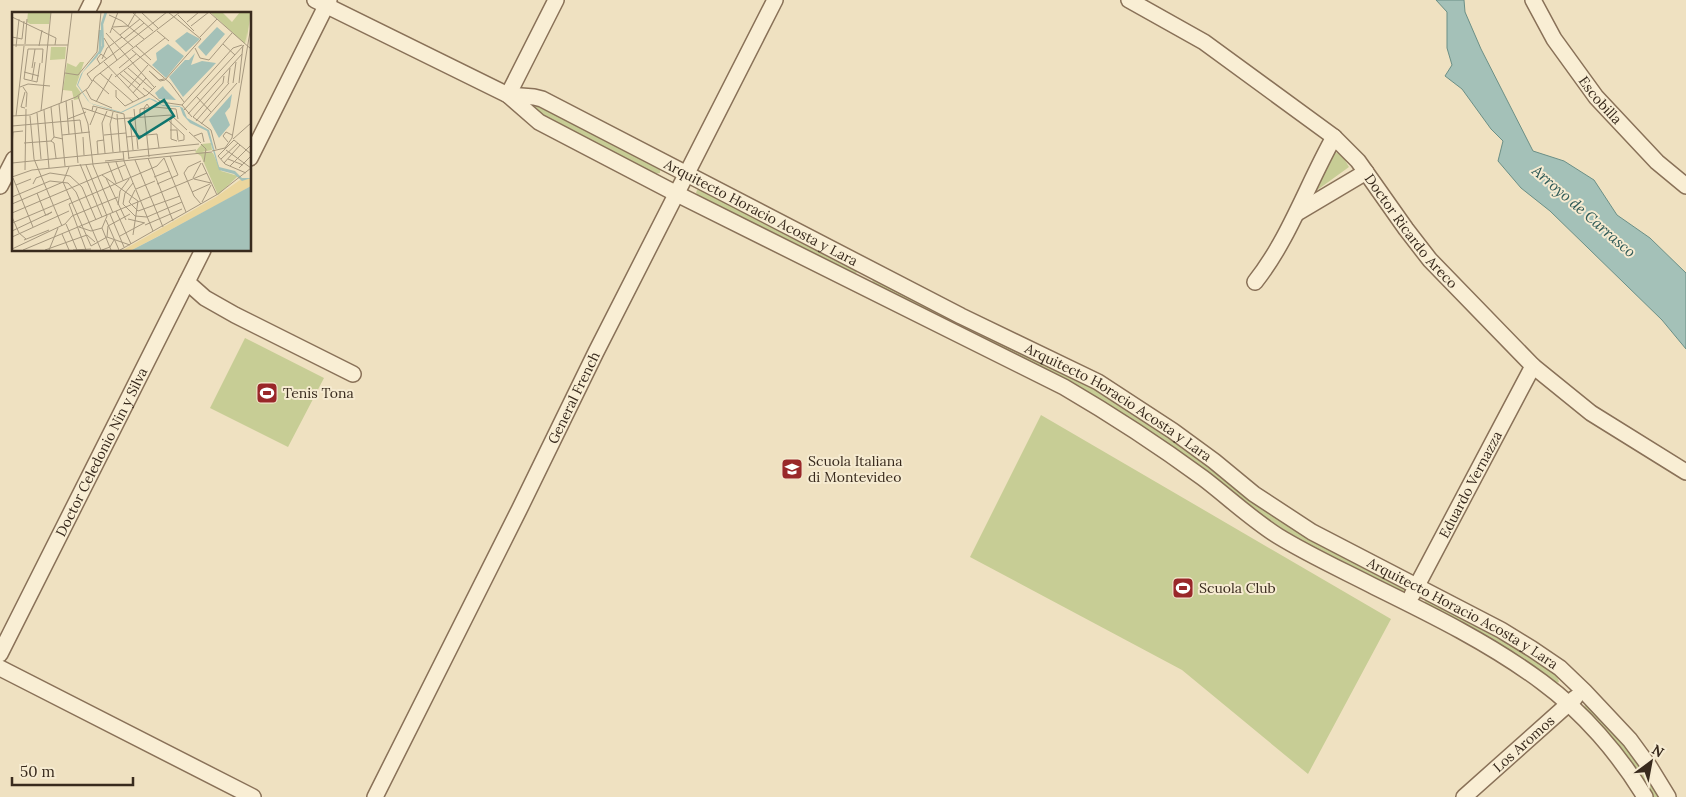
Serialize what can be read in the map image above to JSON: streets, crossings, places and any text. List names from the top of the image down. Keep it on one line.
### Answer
{"streets":{"street":["Escobilla","Arquitecto Horacio Acosta y Lara","Doctor Ricardo Areco","General French","Doctor Celedonio Nin y Silva","Eduardo Vernazza","Los Aromos"]},"crossings":[["Arquitecto Horacio Acosta y Lara","General French"],["Arquitecto Horacio Acosta y Lara","Eduardo Vernazza"],["Arquitecto Horacio Acosta y Lara","Los Aromos"],["Doctor Ricardo Areco","Eduardo Vernazza"]],"water":["Arroyo de Carrasco"],"places":{"sports":["Tenis Tona","Scuola Club"],"school or university":["Scuola Italiana di Montevideo"]},"scale_bar":"50 m","north":"top right"}
